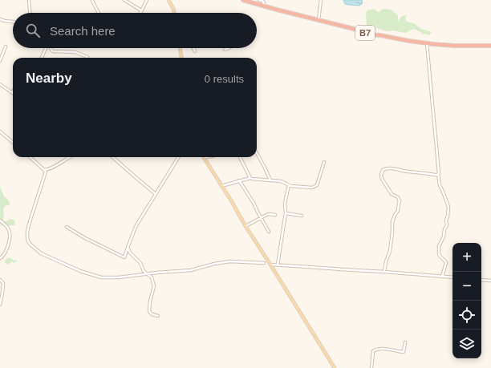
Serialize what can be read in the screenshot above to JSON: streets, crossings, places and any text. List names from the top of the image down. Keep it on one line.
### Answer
{"streets":{"highway":["B7"]},"page":{"search":"Search here","heading":["Nearby","0 results"],"map_buttons":["+","−"]}}
